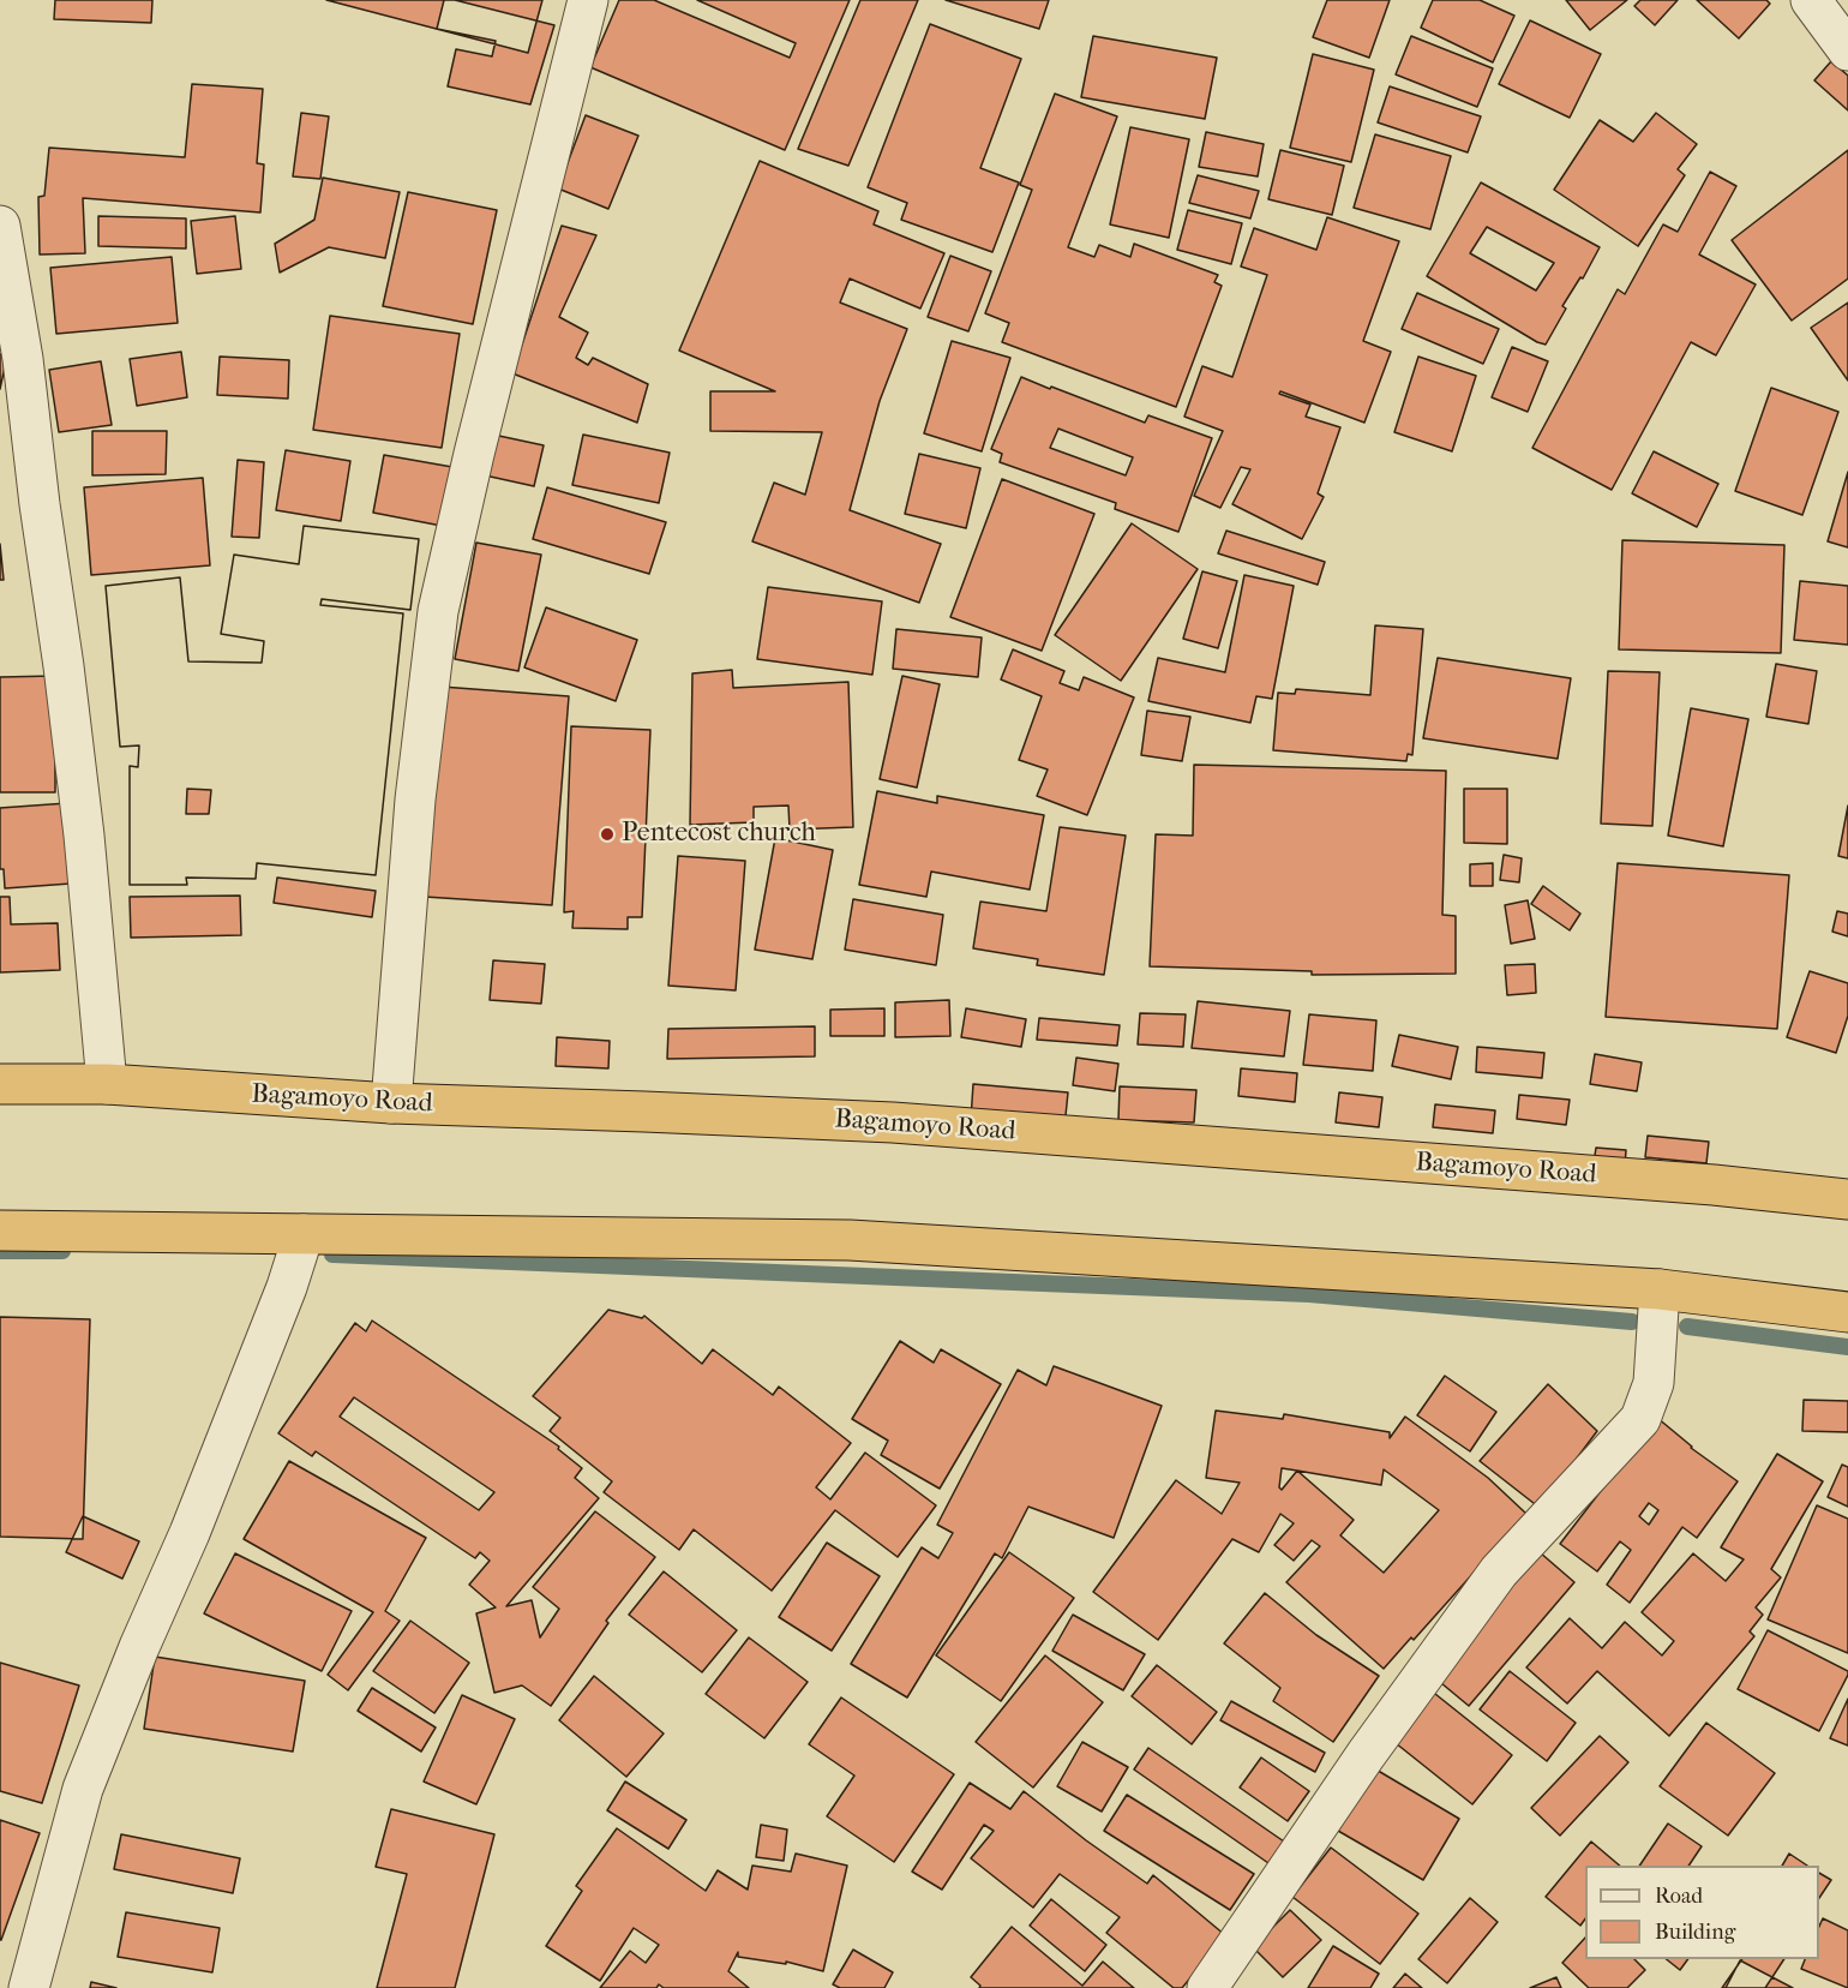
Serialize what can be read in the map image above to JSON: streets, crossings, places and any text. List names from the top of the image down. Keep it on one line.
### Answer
{"streets":{"highway":["Bagamoyo Road"]},"places":["Pentecost church"],"legend":["Road","Building"]}
